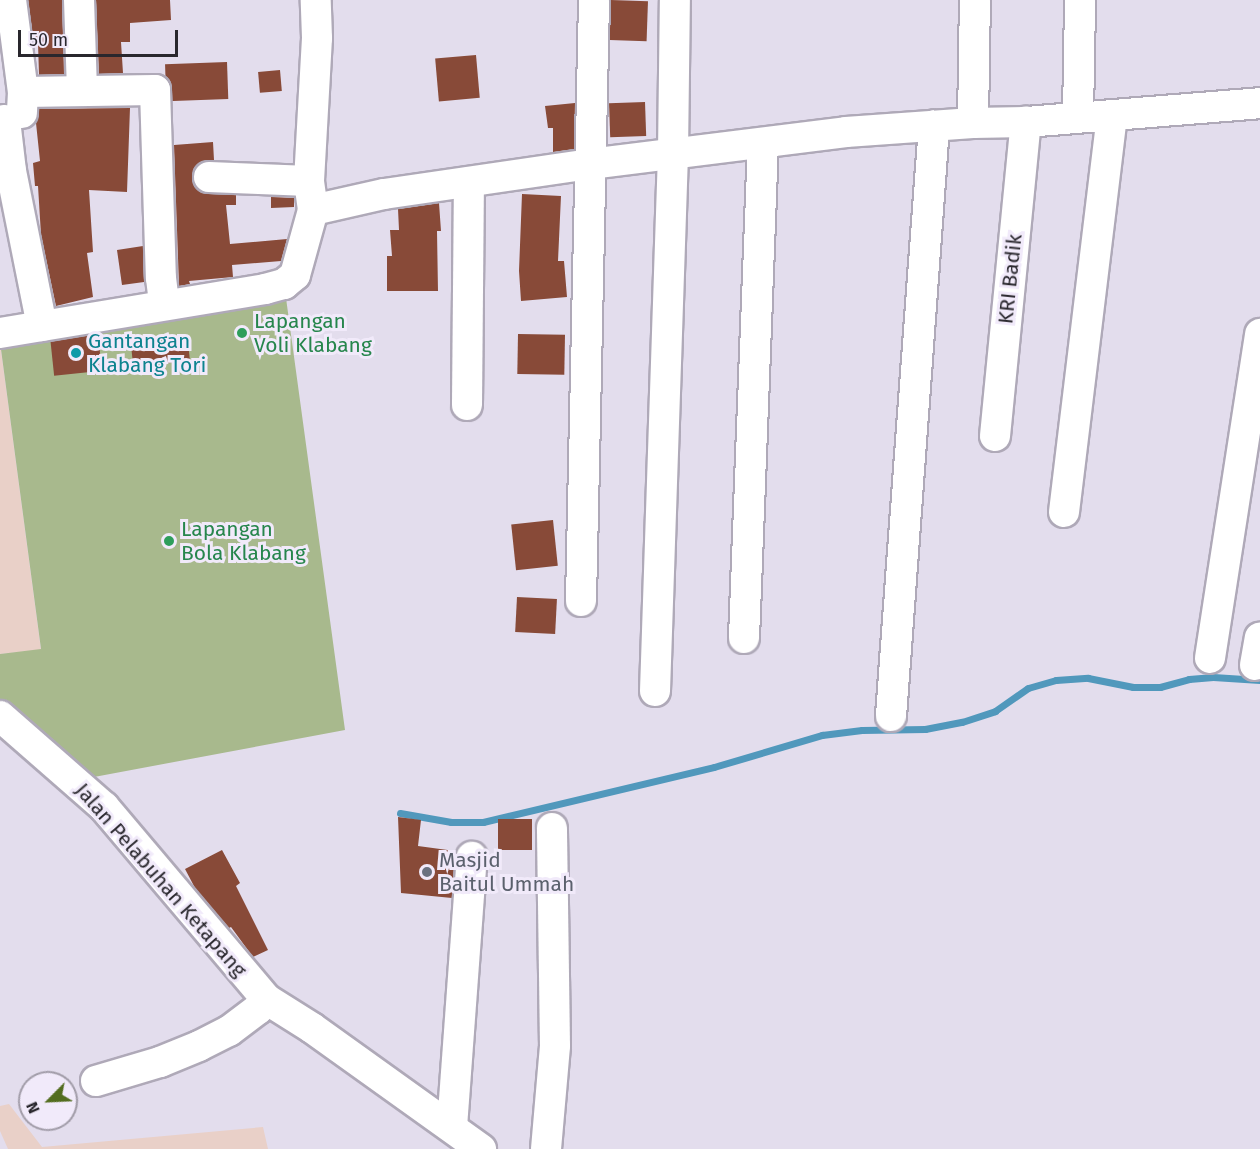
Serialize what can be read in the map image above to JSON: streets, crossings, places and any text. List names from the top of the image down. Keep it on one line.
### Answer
{"streets":{"street":["KRI Badik","Jalan Pelabuhan Ketapang"]},"places":["Lapangan Voli Klabang","Gantangan Klabang Tori","Lapangan Bola Klabang","Masjid Baitul Ummah"],"scale_bar":"50 m","north":"bottom left"}
